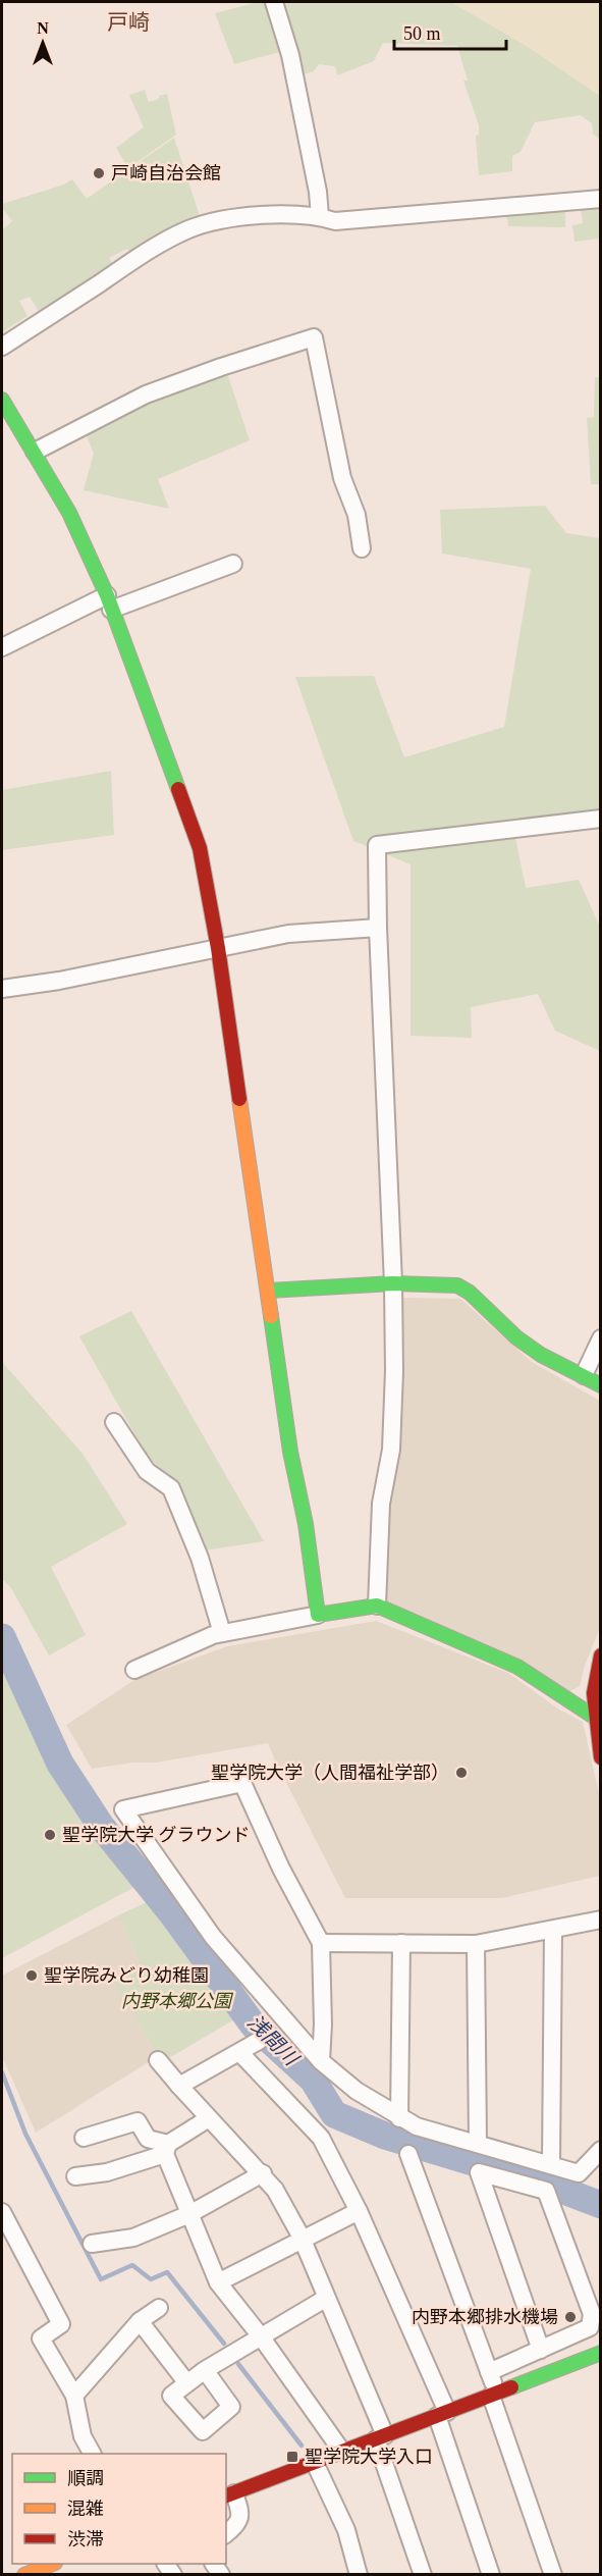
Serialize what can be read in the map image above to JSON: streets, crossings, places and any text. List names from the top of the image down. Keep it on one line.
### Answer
{"districts":["戸崎"],"water":["浅間川"],"parks":["内野本郷公園"],"places":{"other":["戸崎自治会館","聖学院大学（人間福祉学部）","聖学院大学 グラウンド","聖学院みどり幼稚園","内野本郷排水機場"],"transit":["聖学院大学入口"]},"legend":["順調","混雑","渋滞"],"scale_bar":"50 m","north":"top"}
